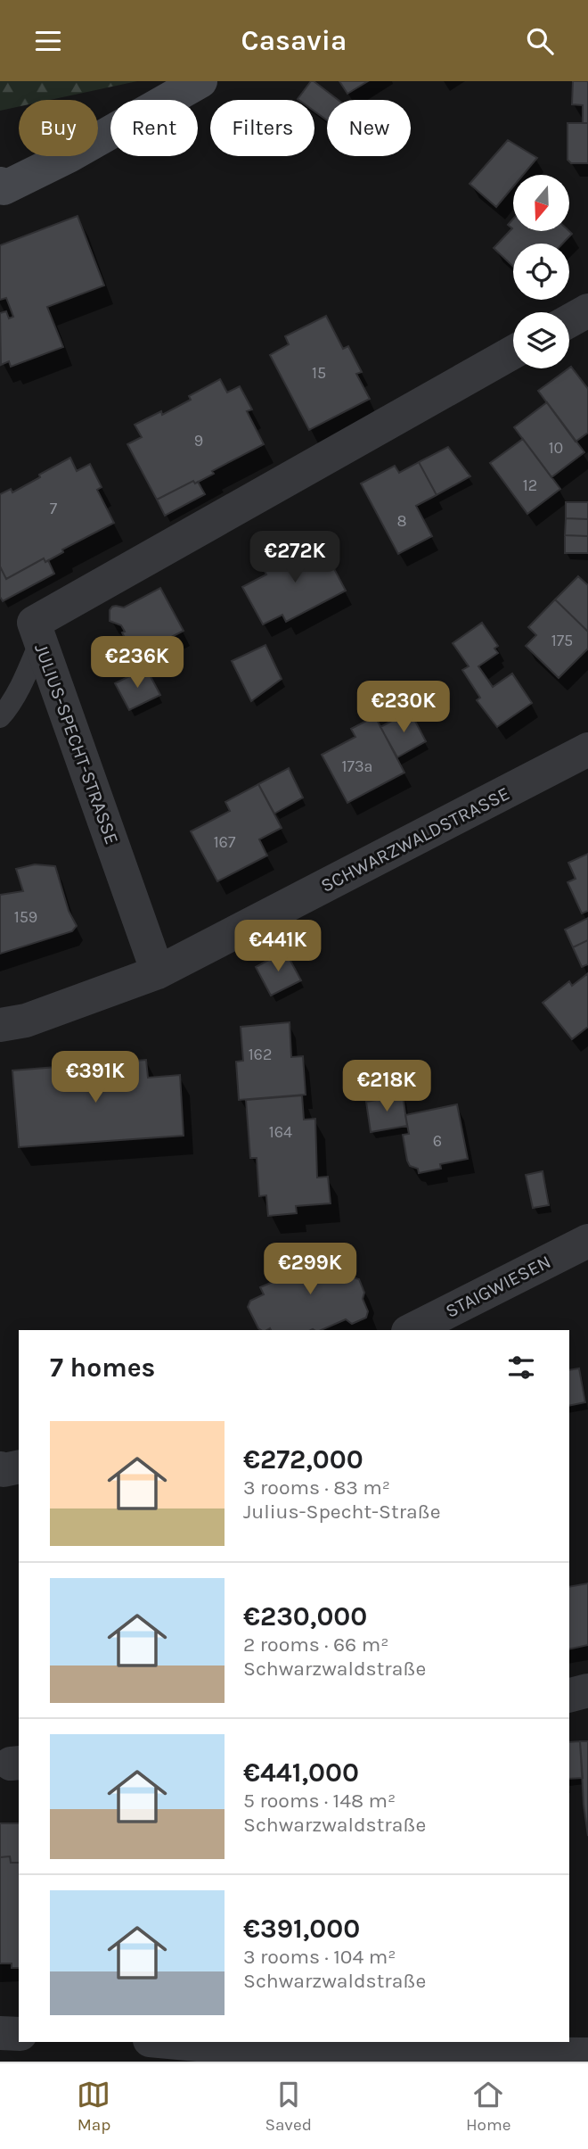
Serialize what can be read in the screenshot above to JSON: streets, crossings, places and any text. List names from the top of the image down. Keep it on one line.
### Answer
{"streets":{"street":["JULIUS-SPECHT-STRASSE","SCHWARZWALDSTRASSE","STAIGWIESEN"]},"crossings":[["JULIUS-SPECHT-STRASSE","SCHWARZWALDSTRASSE"]],"house_numbers":["15","9","10","12","7","8","175","173a","167","159","162","164","6"],"north":"bottom","page":{"header":"Casavia","chip":["Buy","Rent","Filters","New"],"price":["€272K","€236K","€230K","€441K","€391K","€218K","€299K"],"heading":"7 homes","list":[{"name":"€272,000","note":"3 rooms · 83 m² · Julius-Specht-Straße"},{"name":"€230,000","note":"2 rooms · 66 m² · Schwarzwaldstraße"},{"name":"€441,000","note":"5 rooms · 148 m² · Schwarzwaldstraße"},{"name":"€391,000","note":"3 rooms · 104 m² · Schwarzwaldstraße"}],"tabs":["Map","Saved","Home"]}}
